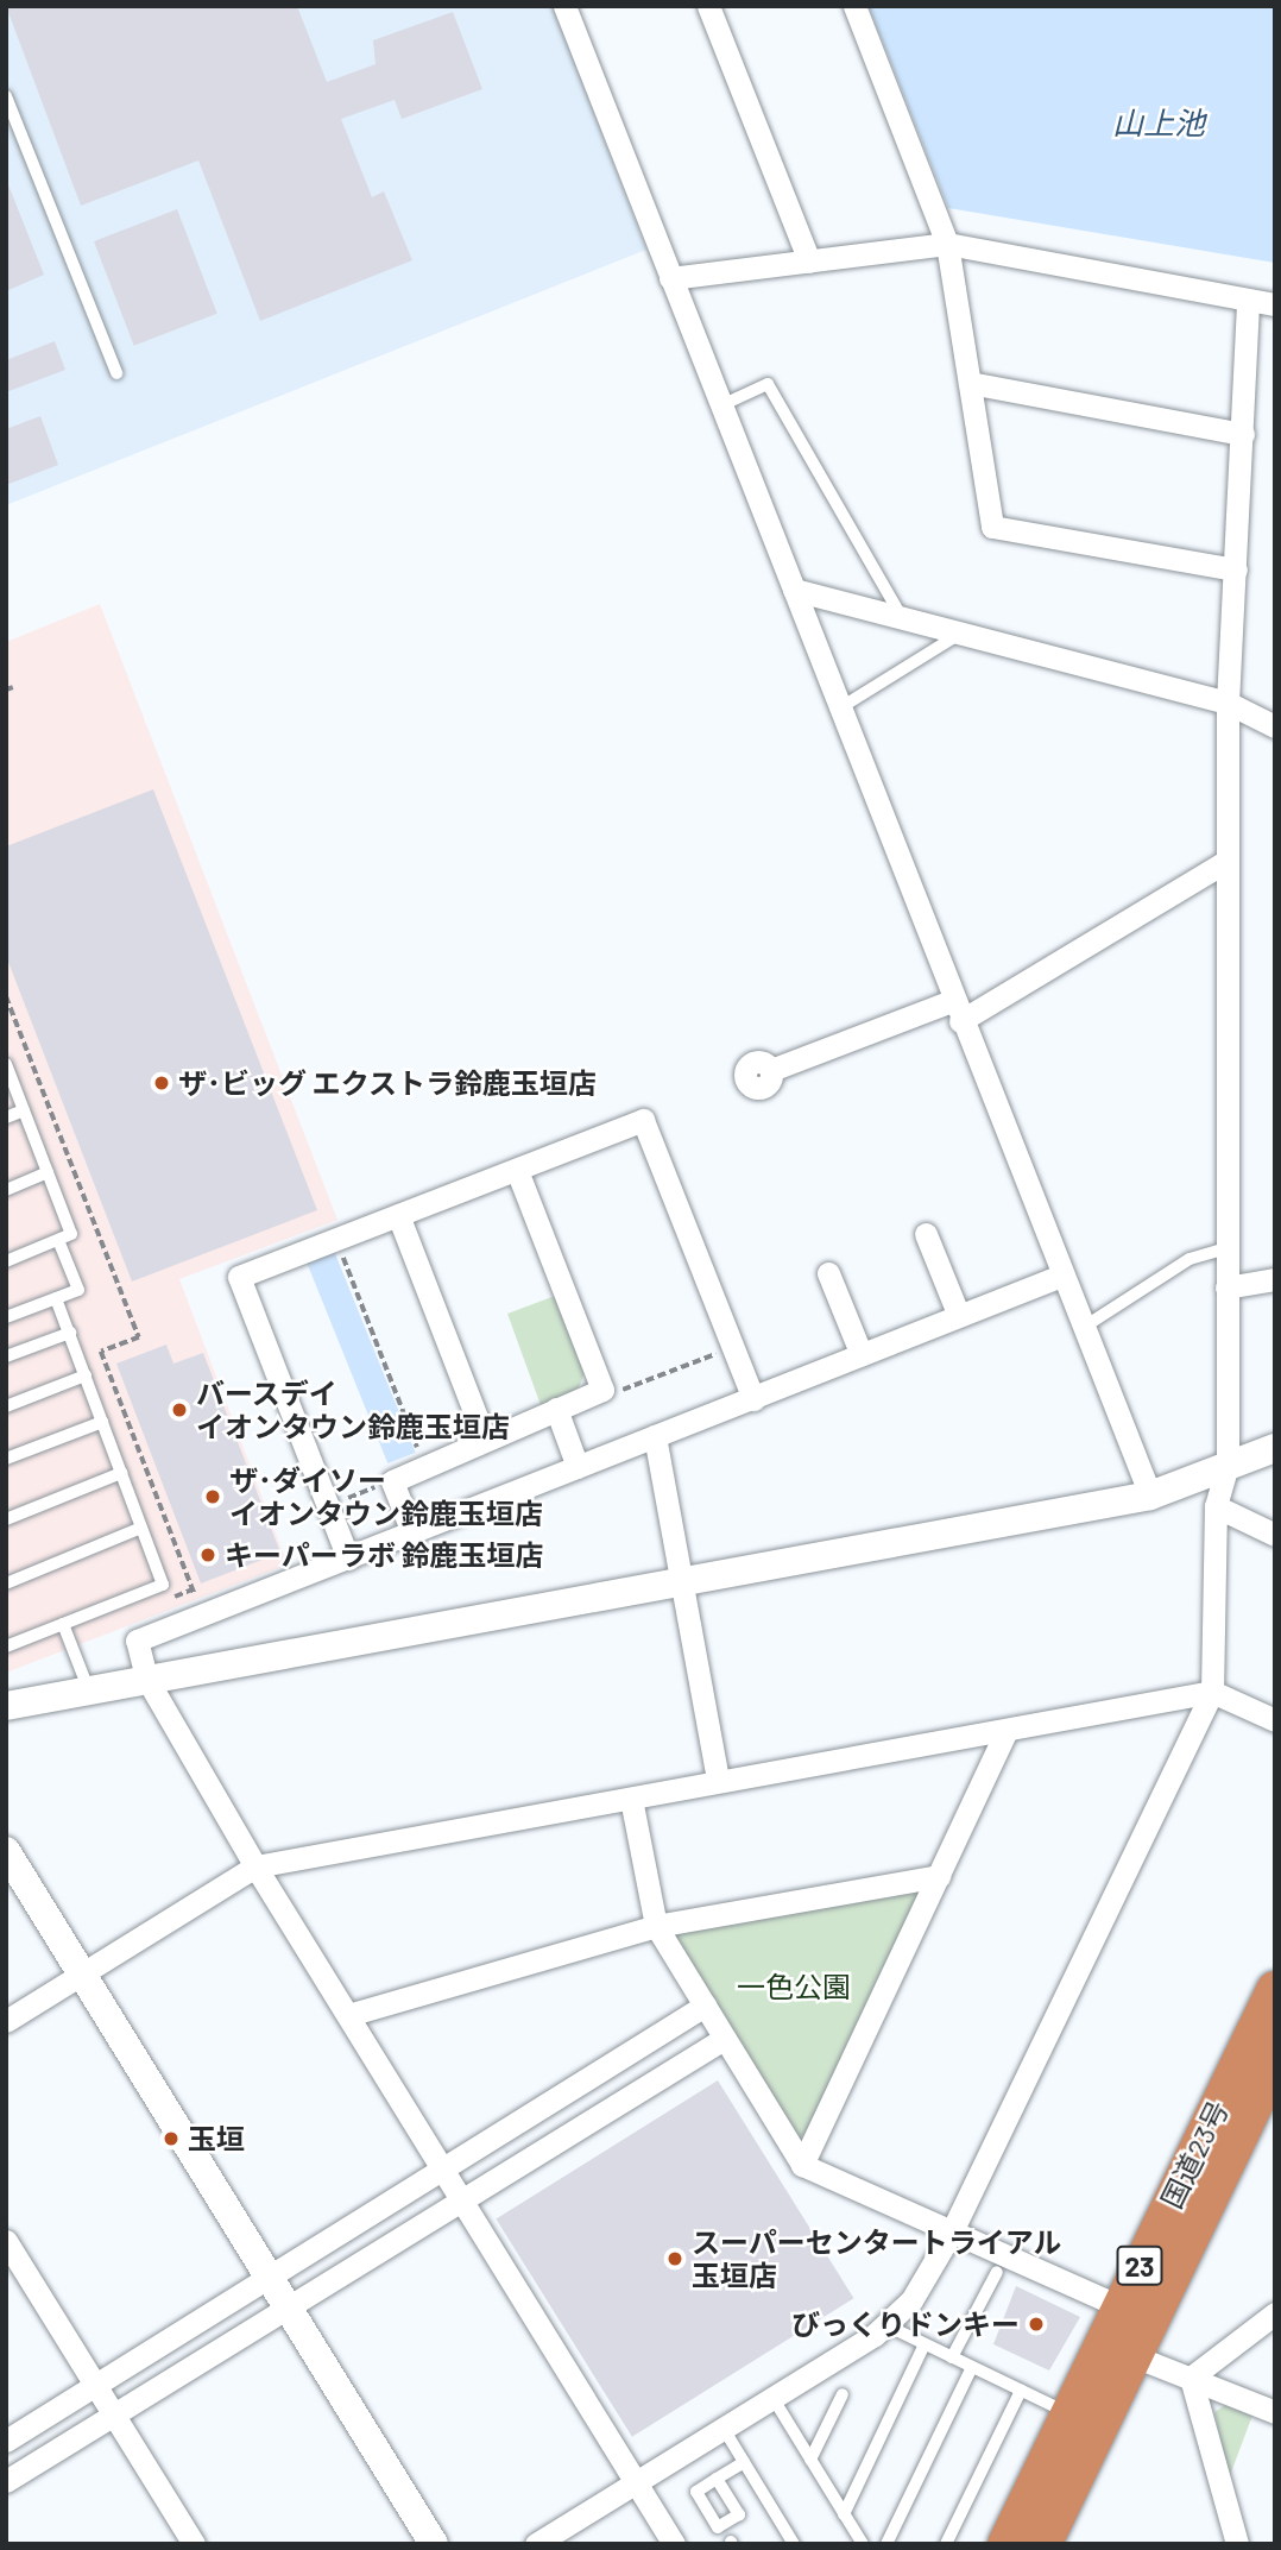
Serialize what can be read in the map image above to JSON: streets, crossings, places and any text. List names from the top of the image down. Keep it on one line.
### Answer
{"streets":{"highway":["国道23号","23"]},"water":["山上池"],"parks":["一色公園"],"places":["ザ･ビッグ エクストラ鈴鹿玉垣店","バースデイ イオンタウン鈴鹿玉垣店","ザ･ダイソー イオンタウン鈴鹿玉垣店","キーパーラボ 鈴鹿玉垣店","玉垣","スーパーセンタートライアル 玉垣店","びっくりドンキー"]}
